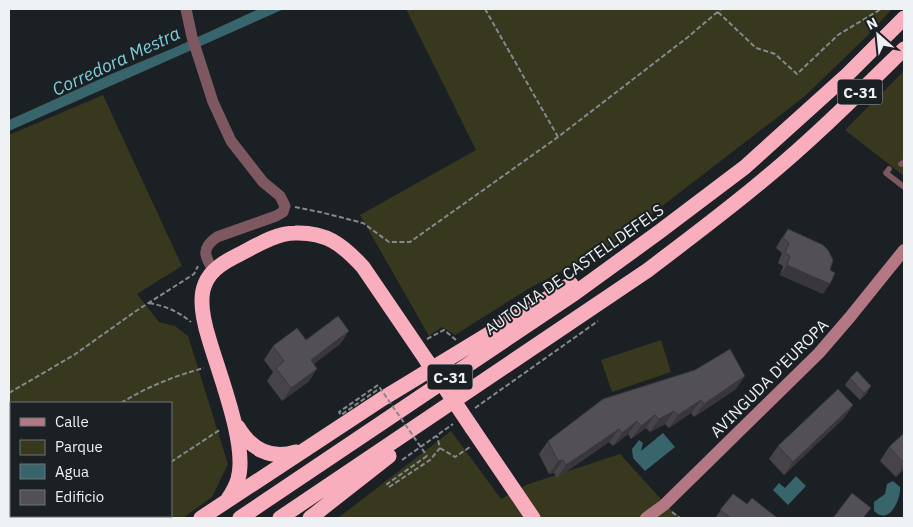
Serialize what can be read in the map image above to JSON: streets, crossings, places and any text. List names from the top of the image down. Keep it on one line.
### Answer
{"streets":{"highway":["C-31","AUTOVIA DE CASTELLDEFELS"],"street":["AVINGUDA D'EUROPA"]},"water":["Corredora Mestra"],"legend":["Calle","Parque","Agua","Edificio"],"north":"top left"}
